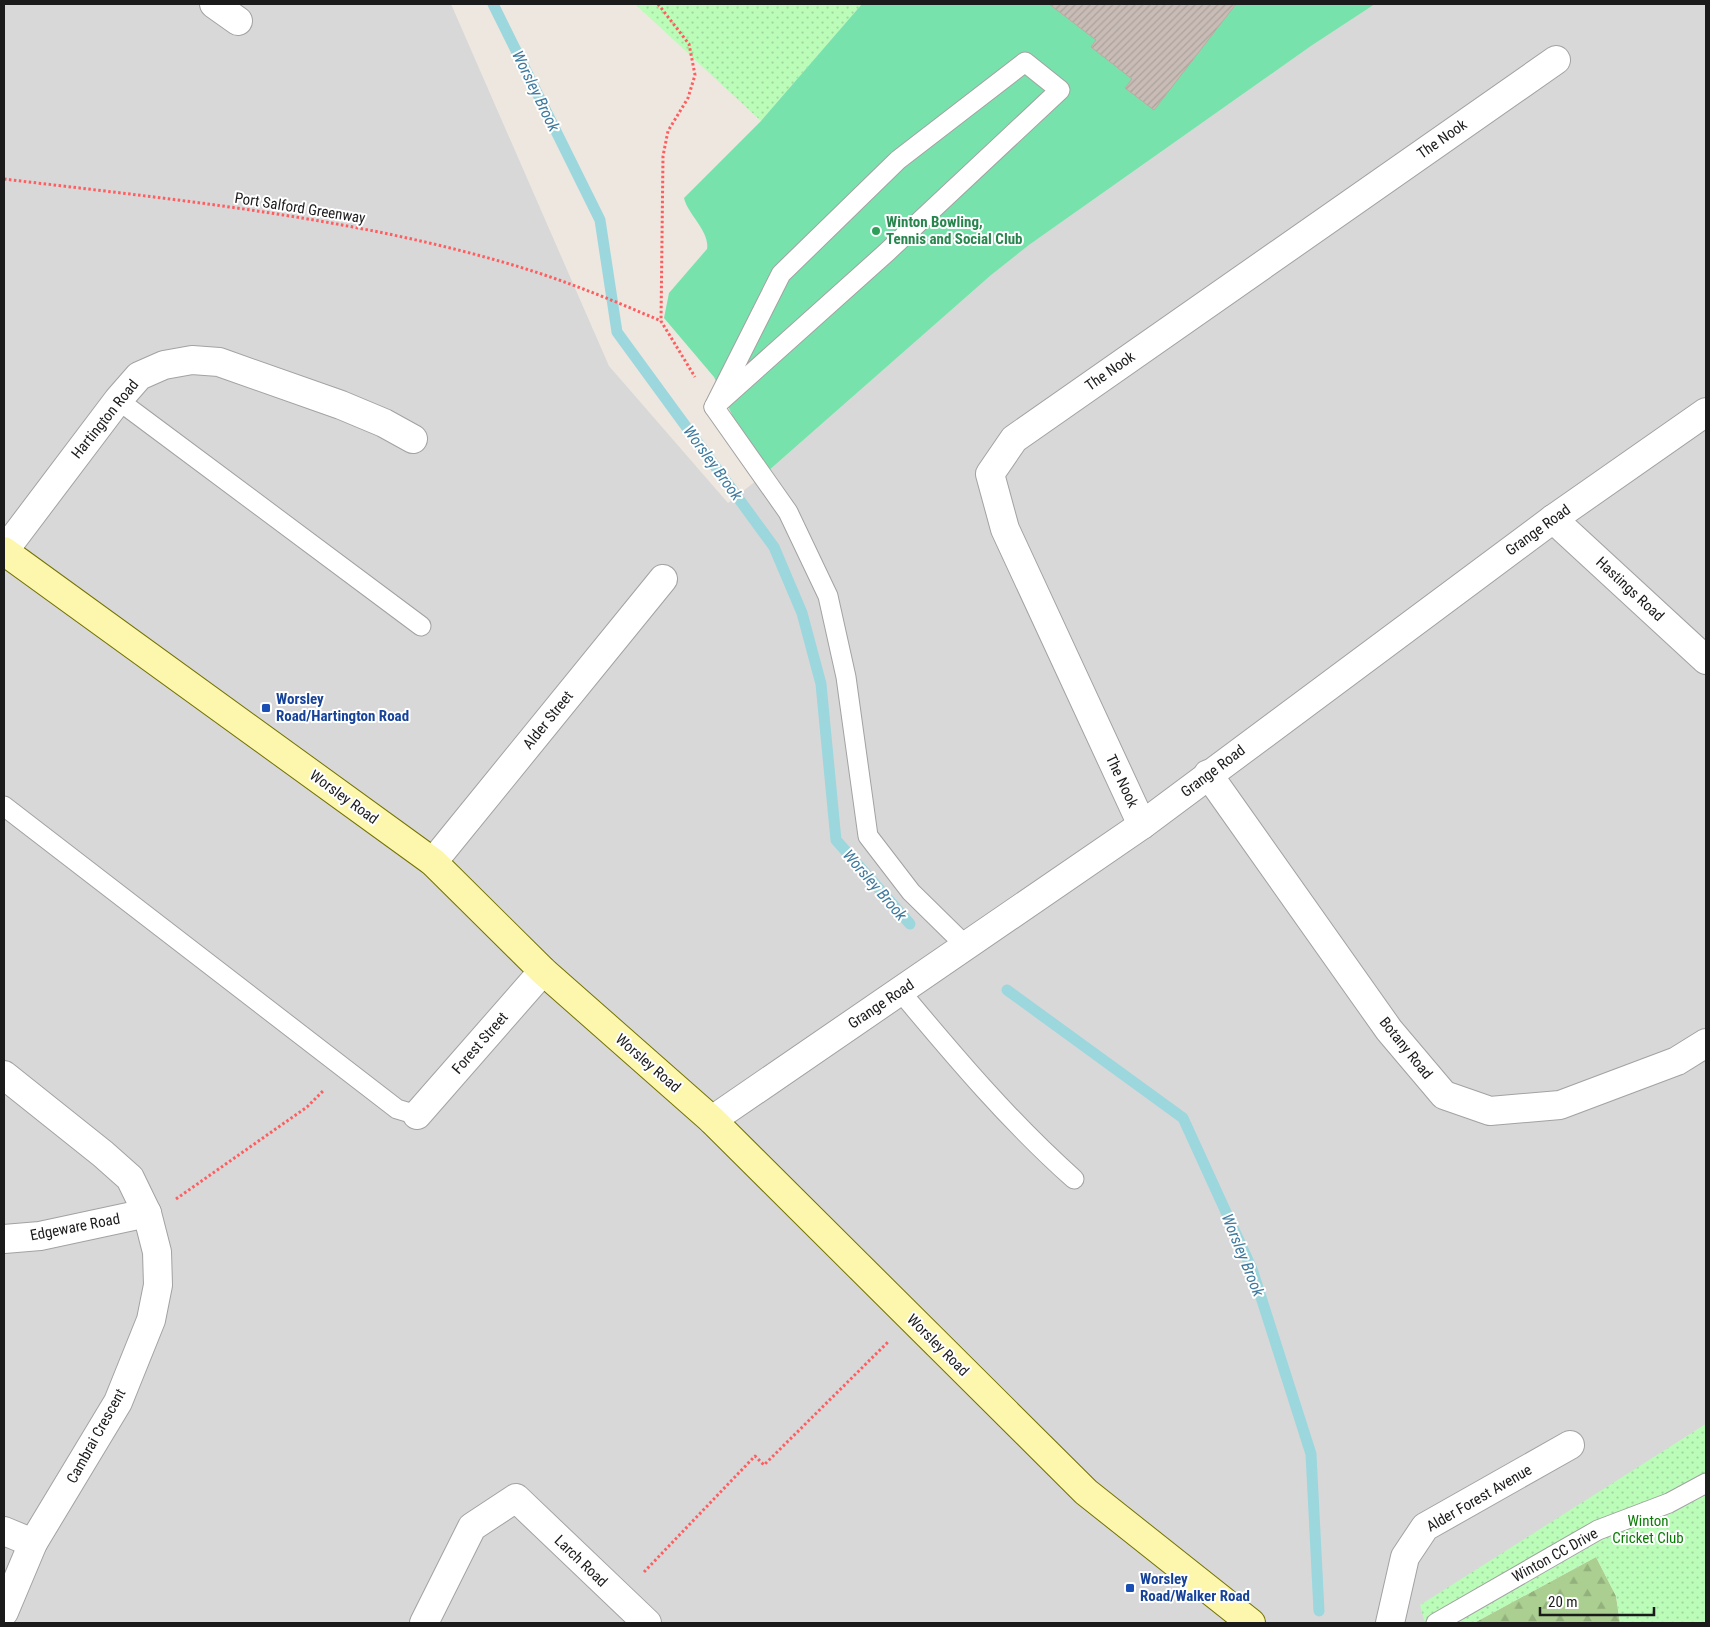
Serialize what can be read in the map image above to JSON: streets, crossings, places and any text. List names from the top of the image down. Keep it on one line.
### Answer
{"streets":{"main road":["Worsley Road"],"street":["The Nook","Hartington Road","Grange Road","Hastings Road","Alder Street","Forest Street","Botany Road","Edgeware Road","Cambrai Crescent","Alder Forest Avenue","Larch Road"],"lane":["Winton CC Drive"],"path":["Port Salford Greenway"]},"crossings":[["The Nook","Grange Road"],["Hartington Road","Worsley Road"],["Grange Road","Hastings Road"],["Grange Road","Worsley Road"],["Grange Road","Botany Road"],["Alder Street","Worsley Road"],["Worsley Road","Forest Street"],["Edgeware Road","Cambrai Crescent"]],"water":["Worsley Brook"],"parks":["Winton Cricket Club"],"places":{"other":["Winton Bowling, Tennis and Social Club"],"transit":["Worsley Road/Hartington Road","Worsley Road/Walker Road"]},"scale_bar":"20 m"}
